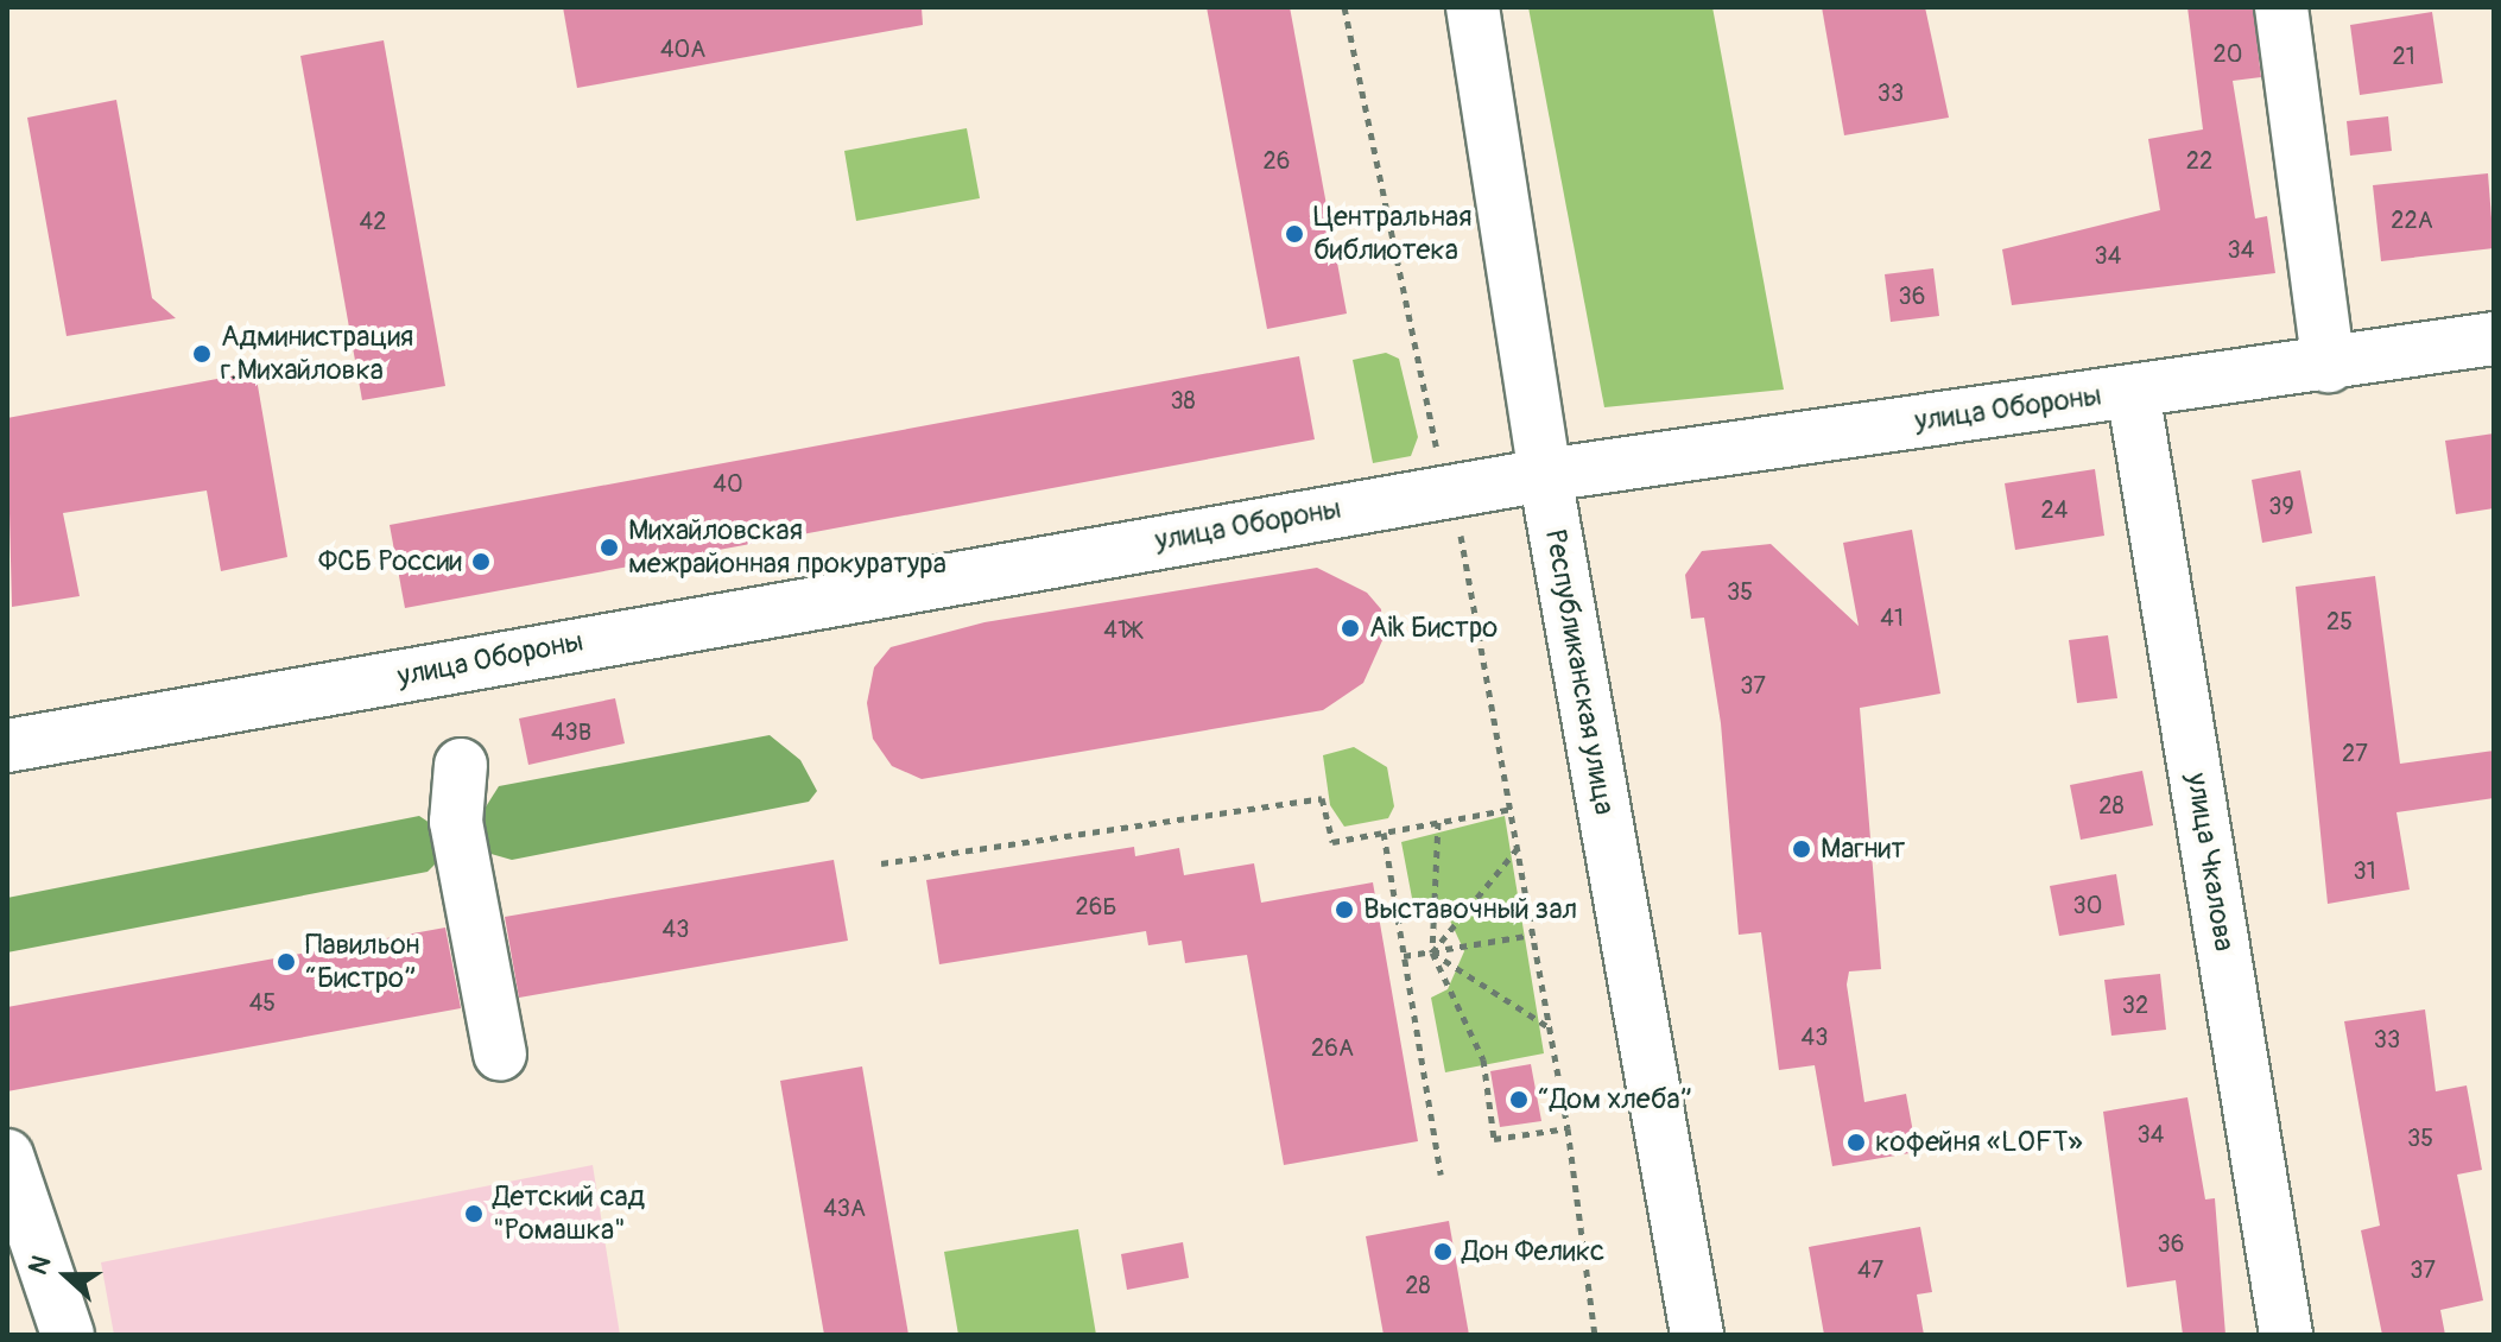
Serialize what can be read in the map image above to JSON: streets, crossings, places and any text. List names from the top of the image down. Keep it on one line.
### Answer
{"streets":{"street":["улица Обороны","Республиканская улица","улица Чкалова"]},"crossings":[["улица Обороны","Республиканская улица"],["улица Обороны","улица Чкалова"]],"places":["Центральная библиотека","Администрация г.Михайловка","Михайловская межрайонная прокуратура","ФСБ России","Aik Бистро","Магнит","Выставочный зал","Павильон “Бистро”","“Дом хлеба”","кофейня «LOFT»","Детский сад \"Ромашка\"","Дон Феликс"],"house_numbers":["40А","20","21","33","26","22","22А","42","34","34","36","38","40","39","24","35","41","25","41Ж","37","43В","27","28","31","30","26Б","43","45","32","43","33","26А","34","35","43А","36","47","37","28"],"north":"left"}
